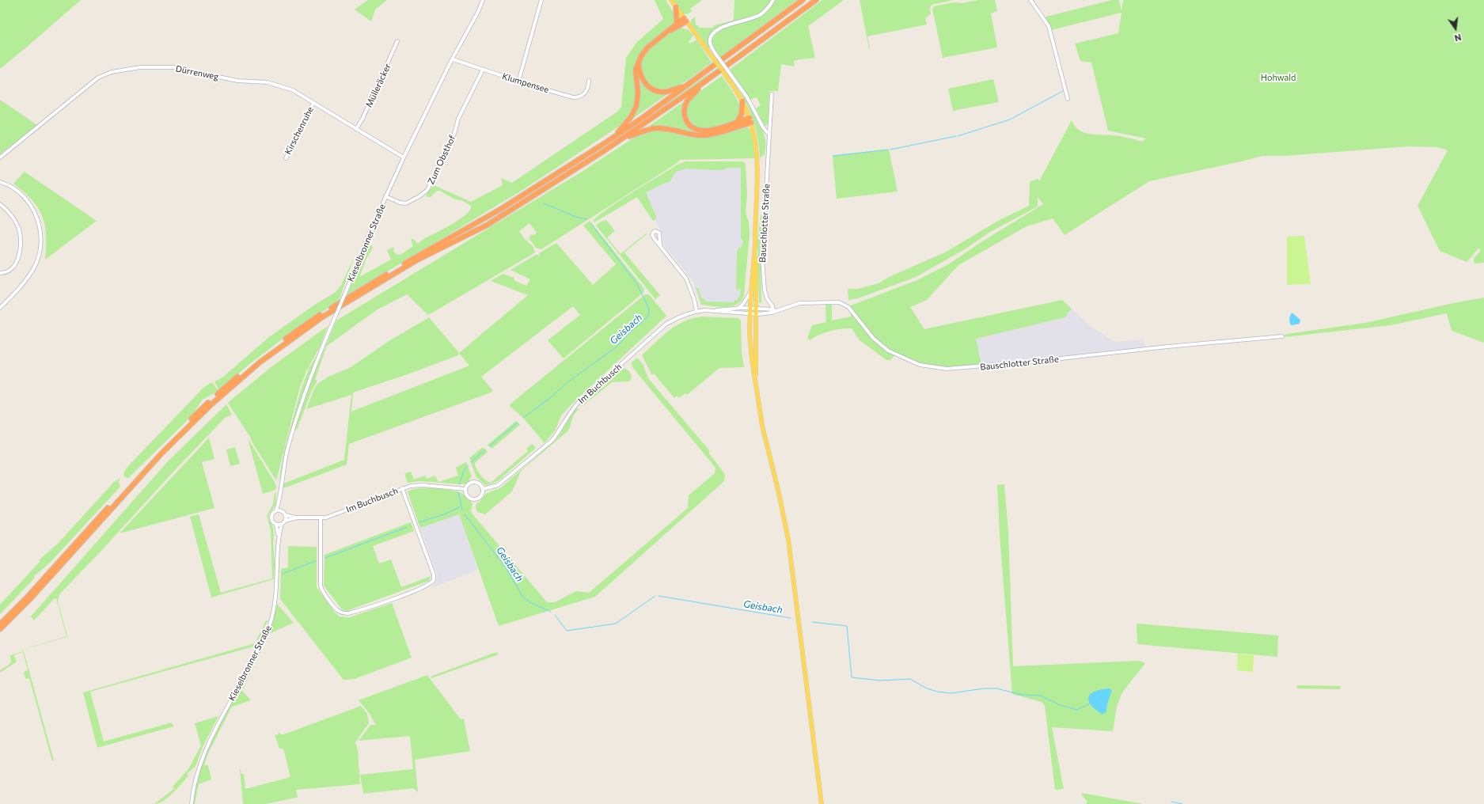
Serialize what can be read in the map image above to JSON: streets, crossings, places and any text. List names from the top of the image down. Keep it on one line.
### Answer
{"streets":{"street":["Dürrenweg","Klumpensee","Mülleräcker","Kirschenruhe","Zum Obsthof","Bauschlotter Straße","Kieselbronner Straße","Im Buchbusch"]},"crossings":[["Dürrenweg","Mülleräcker"],["Dürrenweg","Kirschenruhe"],["Dürrenweg","Kieselbronner Straße"],["Klumpensee","Zum Obsthof"],["Klumpensee","Kieselbronner Straße"],["Zum Obsthof","Kieselbronner Straße"],["Bauschlotter Straße","Im Buchbusch"],["Kieselbronner Straße","Im Buchbusch"]],"water":["Geisbach"],"parks":["Hohwald"],"north":"bottom"}
